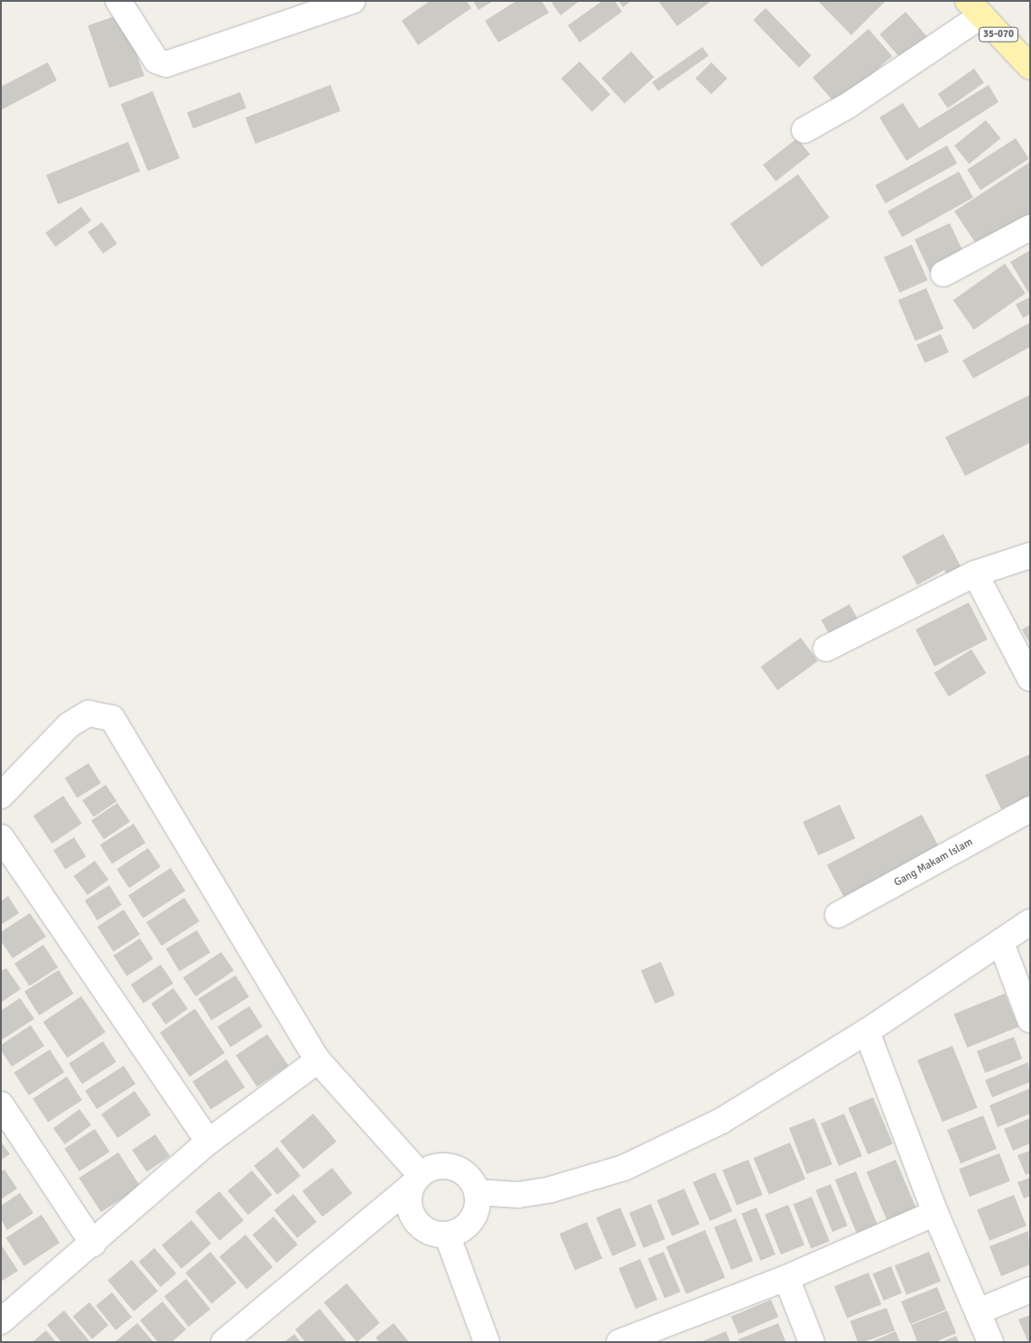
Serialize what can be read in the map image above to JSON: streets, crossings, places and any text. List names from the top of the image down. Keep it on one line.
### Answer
{"streets":{"main road":["35-070"],"street":["Gang Makam Islam"]}}
